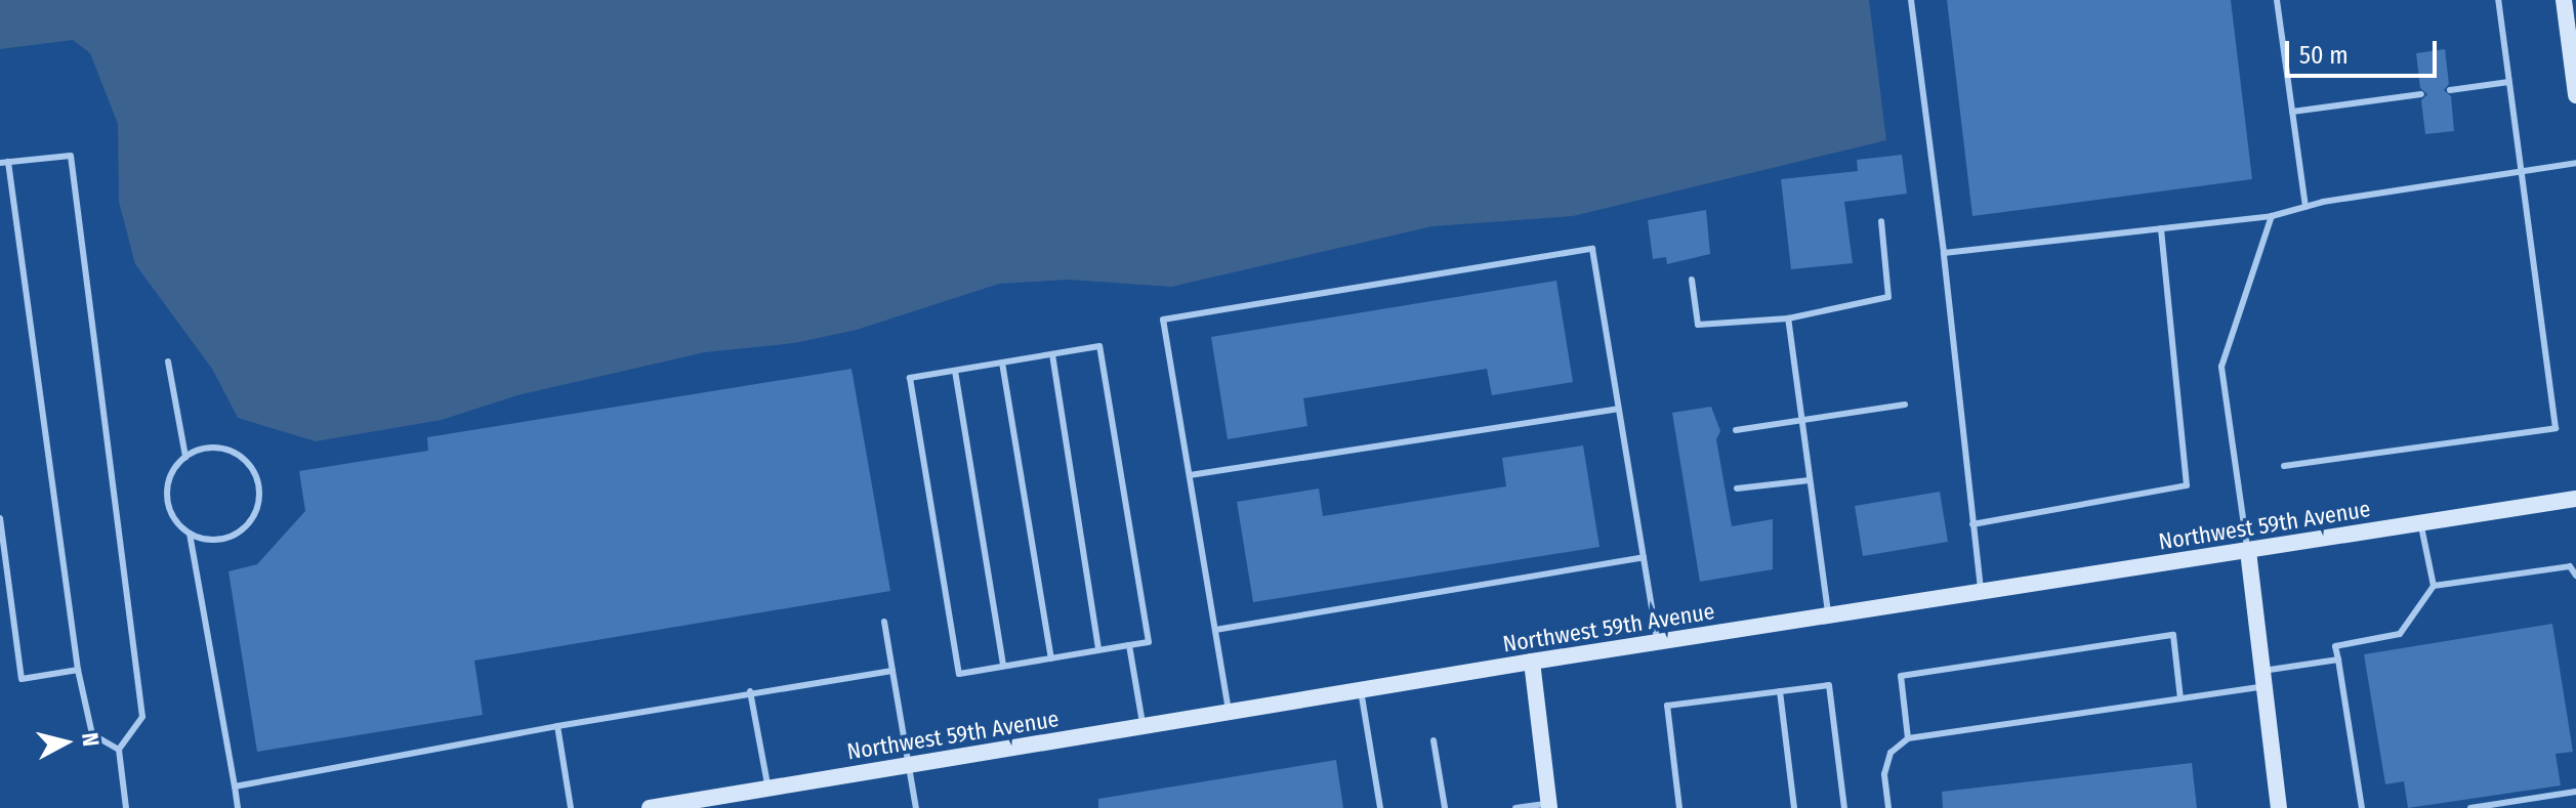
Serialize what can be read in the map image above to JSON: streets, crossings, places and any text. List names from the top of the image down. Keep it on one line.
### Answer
{"streets":{"street":["Northwest 59th Avenue"]},"scale_bar":"50 m","north":"right"}
